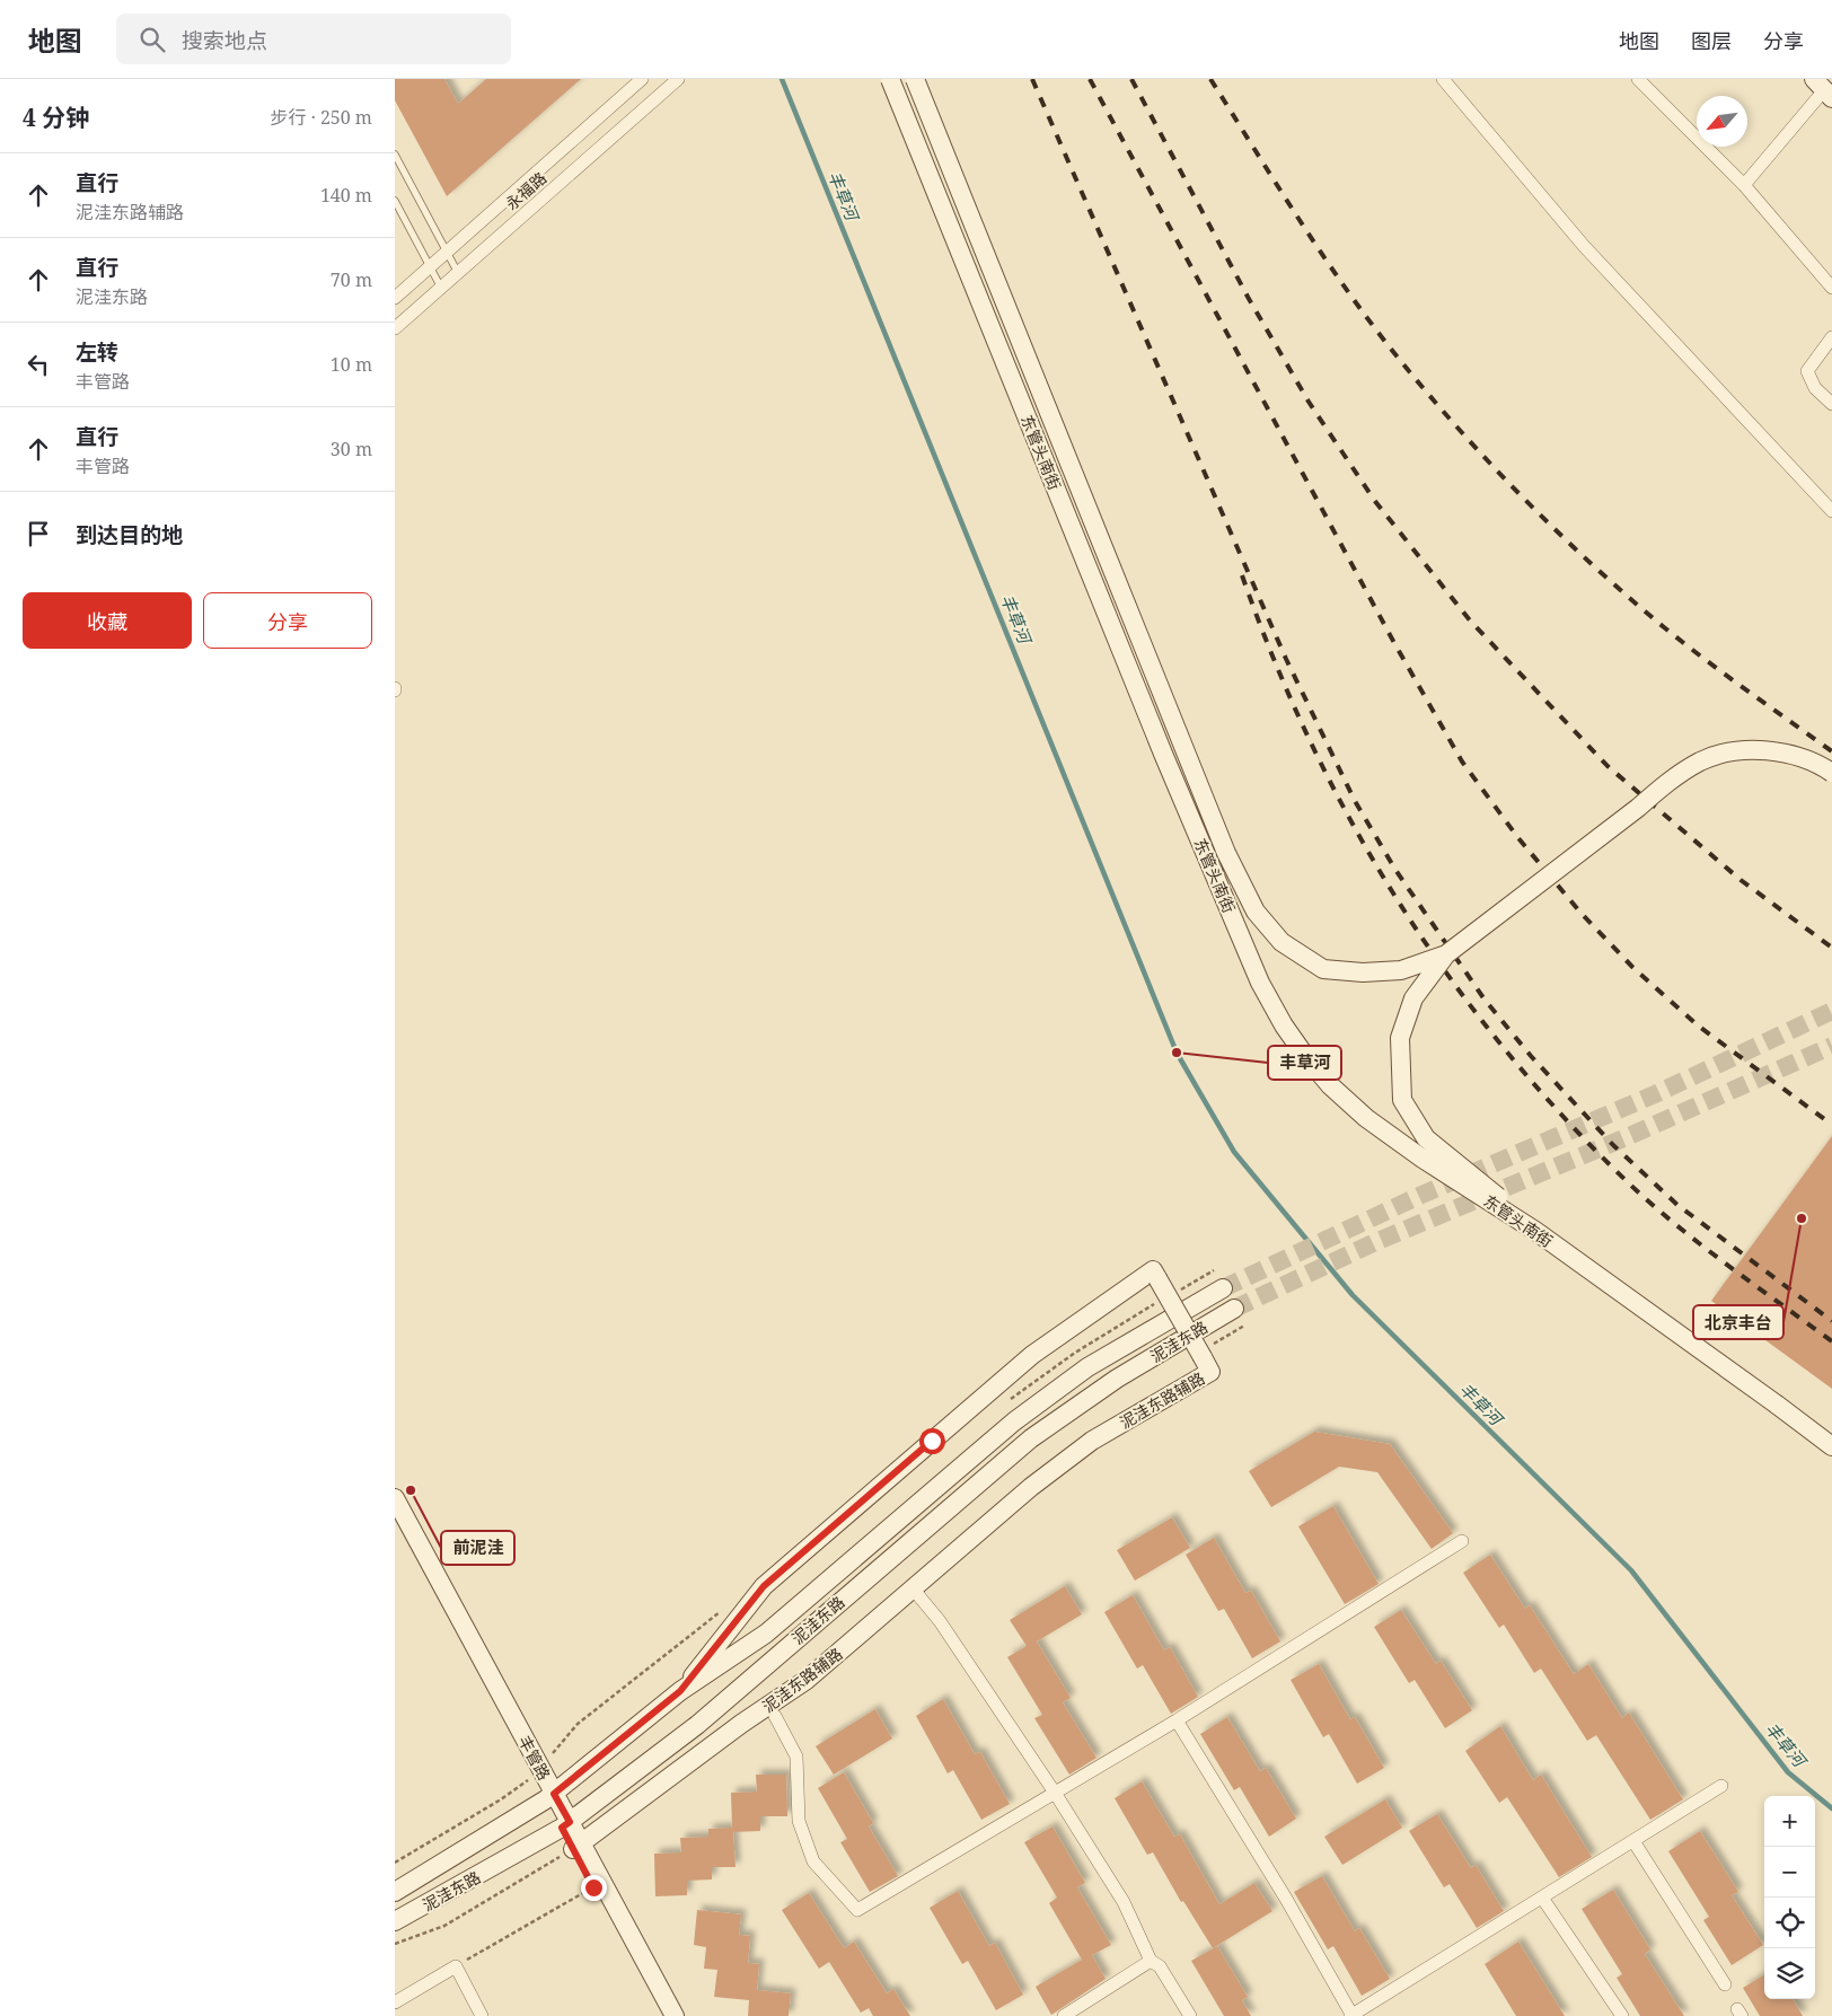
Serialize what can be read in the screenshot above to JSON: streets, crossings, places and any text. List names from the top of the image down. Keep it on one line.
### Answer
{"streets":{"main road":["东管头南街","泥洼东路","泥洼东路辅路","丰管路"],"street":["永福路"]},"crossings":[["泥洼东路","泥洼东路辅路"],["泥洼东路","丰管路"],["泥洼东路辅路","丰管路"]],"water":["丰草河"],"places":["丰草河","北京丰台","前泥洼"],"north":"bottom left","page":{"header":"地图","search":"搜索地点","nav":["地图","图层","分享"],"heading":["4 分钟","步行 · 250 m"],"list":[["直行","泥洼东路辅路","140 m"],["直行","泥洼东路","70 m"],["左转","丰管路","10 m"],["直行","丰管路","30 m"],"到达目的地"],"buttons":["收藏","分享"],"map_buttons":["+","−"]}}
